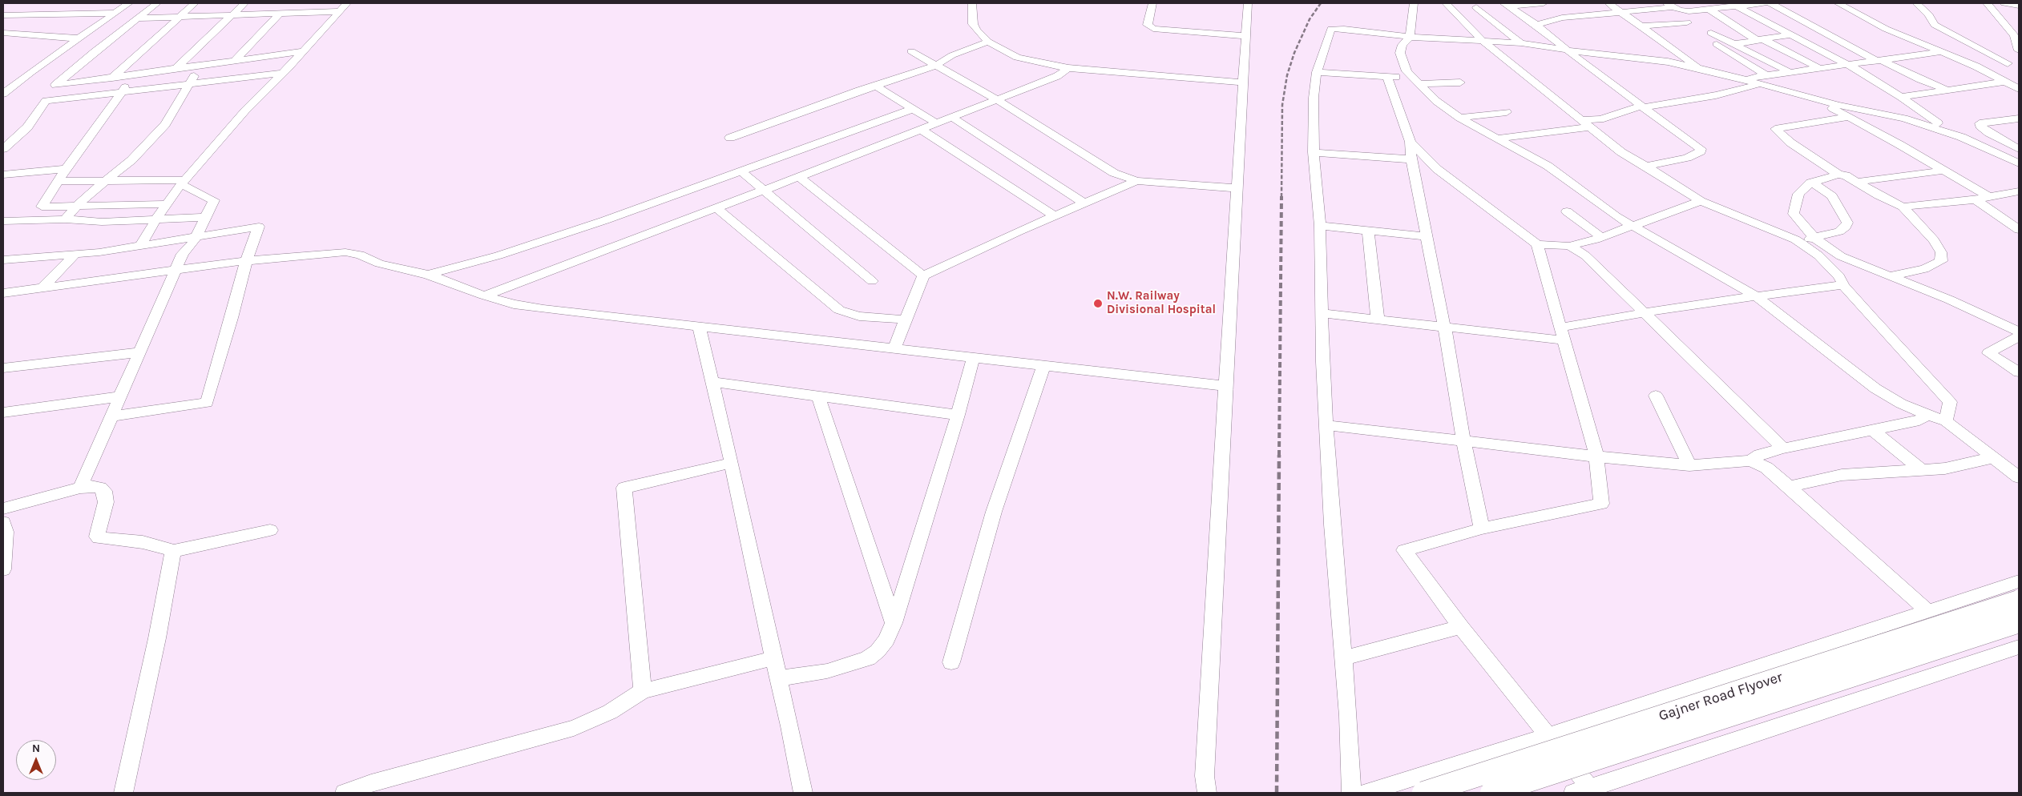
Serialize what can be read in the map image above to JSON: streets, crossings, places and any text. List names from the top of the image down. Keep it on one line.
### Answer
{"streets":{"main road":["Gajner Road Flyover"]},"places":["N.W. Railway Divisional Hospital"],"north":"top"}
